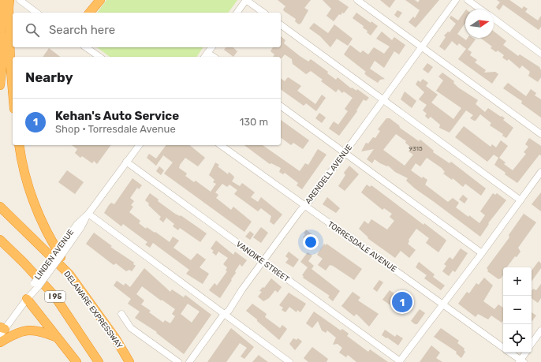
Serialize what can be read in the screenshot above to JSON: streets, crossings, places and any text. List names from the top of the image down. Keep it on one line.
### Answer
{"streets":{"highway":["I 95","DELAWARE EXPRESSWAY"],"street":["ARENDELL AVENUE","TORRESDALE AVENUE","LINDEN AVENUE","VANDIKE STREET"]},"crossings":[["ARENDELL AVENUE","TORRESDALE AVENUE"],["ARENDELL AVENUE","VANDIKE STREET"],["LINDEN AVENUE","VANDIKE STREET"]],"house_numbers":["9315"],"north":"right","page":{"search":"Search here","heading":"Nearby","list":[{"mark":"1","name":"Kehan's Auto Service","note":"Shop · Torresdale Avenue","value":"130 m"}],"map_buttons":["+","−"],"pins":"1"}}
